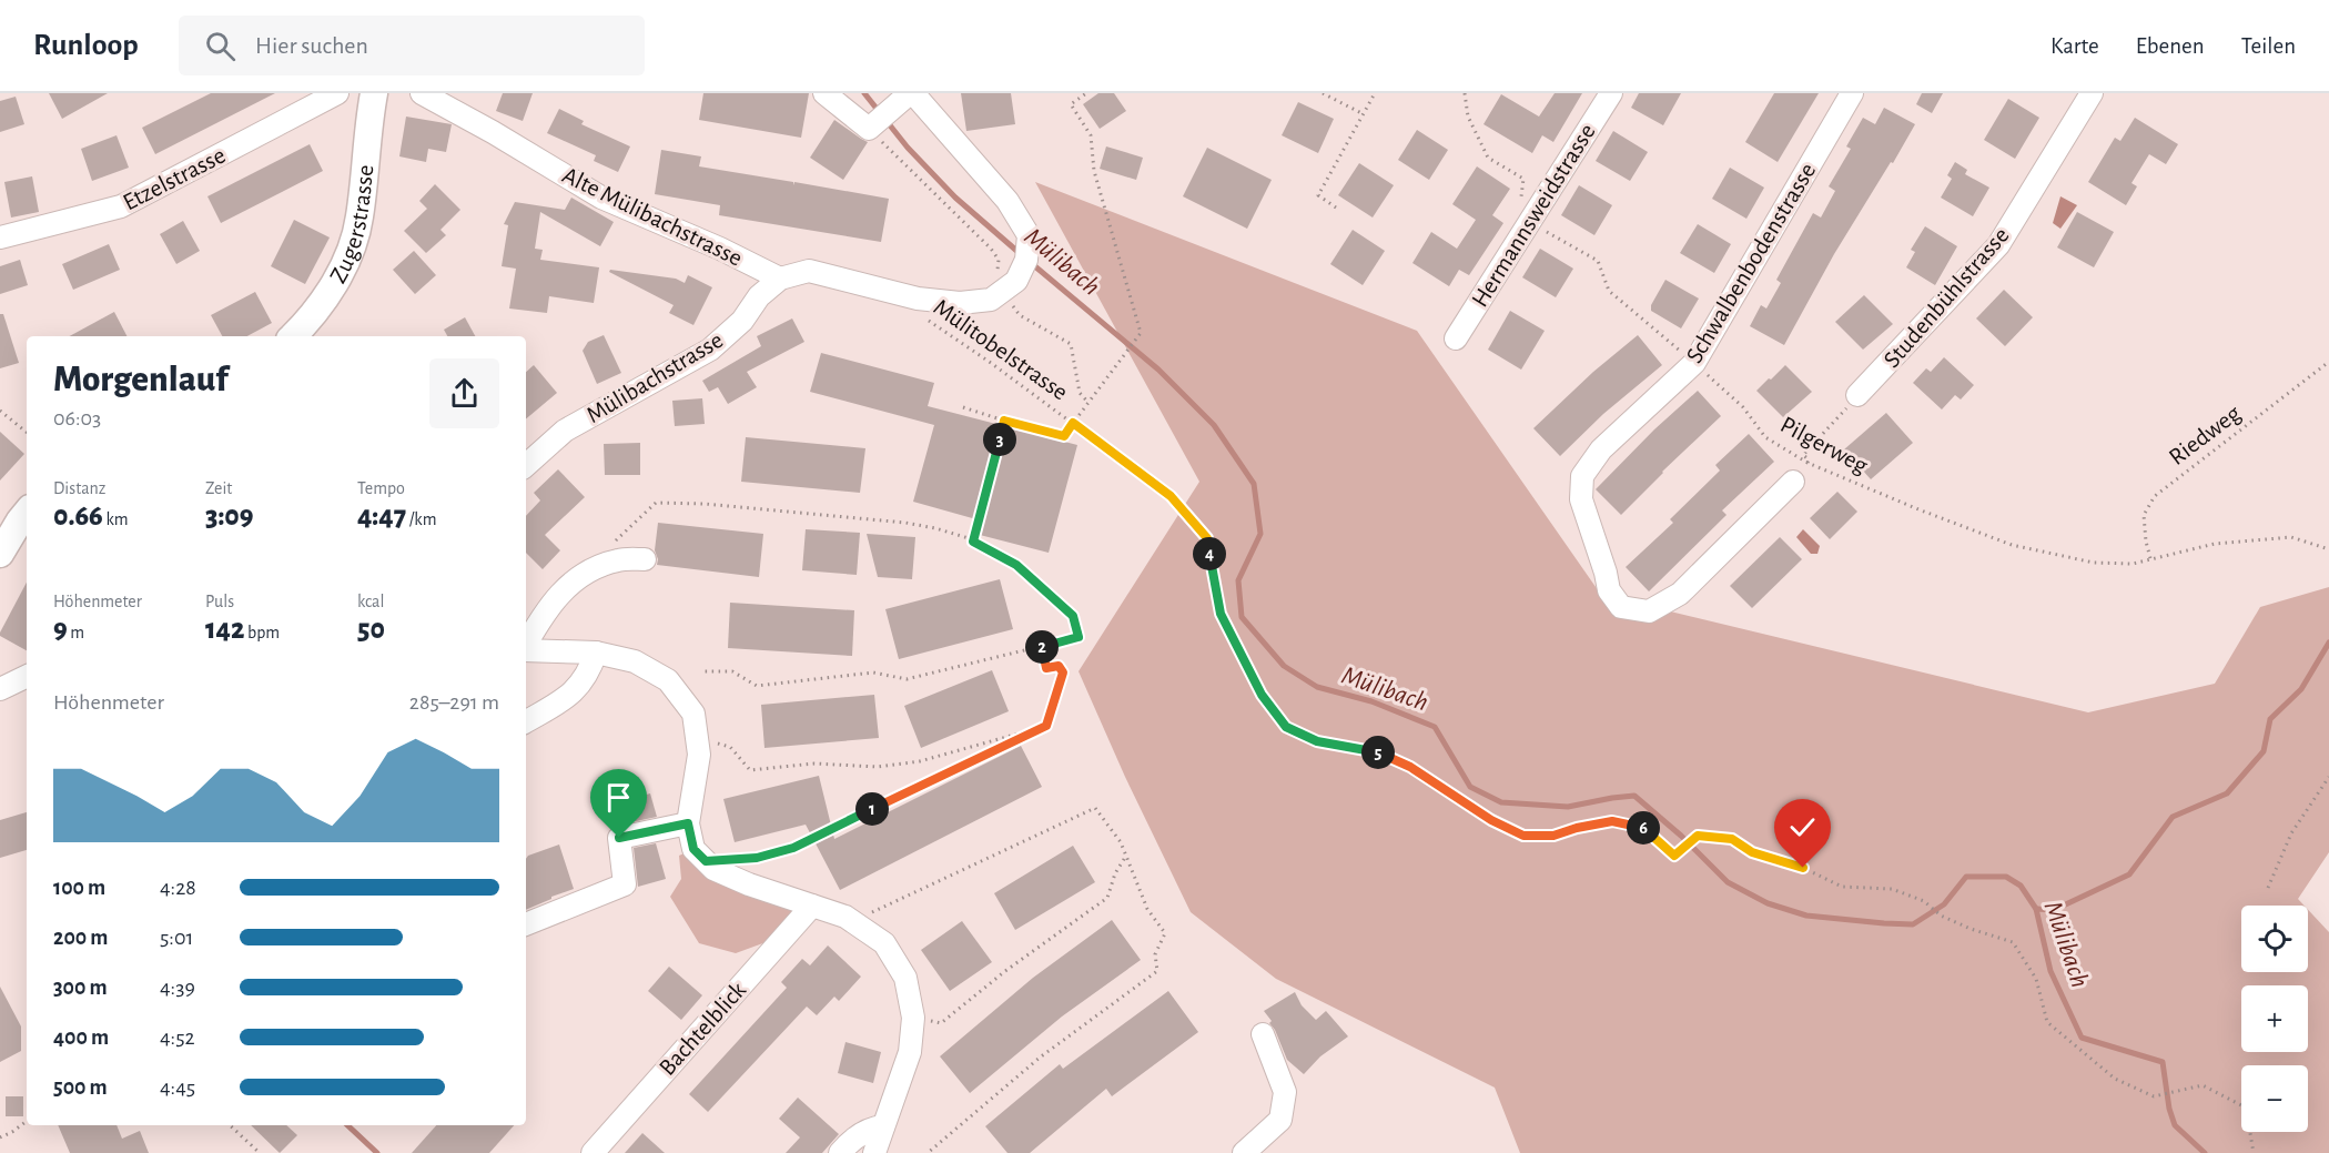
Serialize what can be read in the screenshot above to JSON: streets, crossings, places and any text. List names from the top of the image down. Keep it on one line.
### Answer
{"streets":{"main road":["Zugerstrasse"],"street":["Etzelstrasse","Hermannsweidstrasse","Alte Mülibachstrasse","Schwalbenbodenstrasse","Studenbühlstrasse","Mülibachstrasse","Bachtelblick"],"path":["Mülitobelstrasse","Riedweg","Pilgerweg"]},"crossings":[["Hermannsweidstrasse","Pilgerweg"],["Alte Mülibachstrasse","Mülibachstrasse"],["Schwalbenbodenstrasse","Pilgerweg"],["Riedweg","Pilgerweg"]],"water":["Mülibach"],"page":{"header":"Runloop","search":"Hier suchen","nav":["Karte","Ebenen","Teilen"],"heading":["Morgenlauf","06:03"],"pins":["3","4","2","5","1","6"],"stats":[["Distanz","0.66 km"],["Zeit","3:09"],["Tempo","4:47 /km"],["Höhenmeter","9 m"],["Puls","142 bpm"],["kcal","50"]],"chart":["Höhenmeter","285–291 m"],"list":[{"name":"100 m","note":"4:28"},{"name":"200 m","note":"5:01"},{"name":"300 m","note":"4:39"},{"name":"400 m","note":"4:52"},{"name":"500 m","note":"4:45"}],"map_buttons":["+","−"]}}
